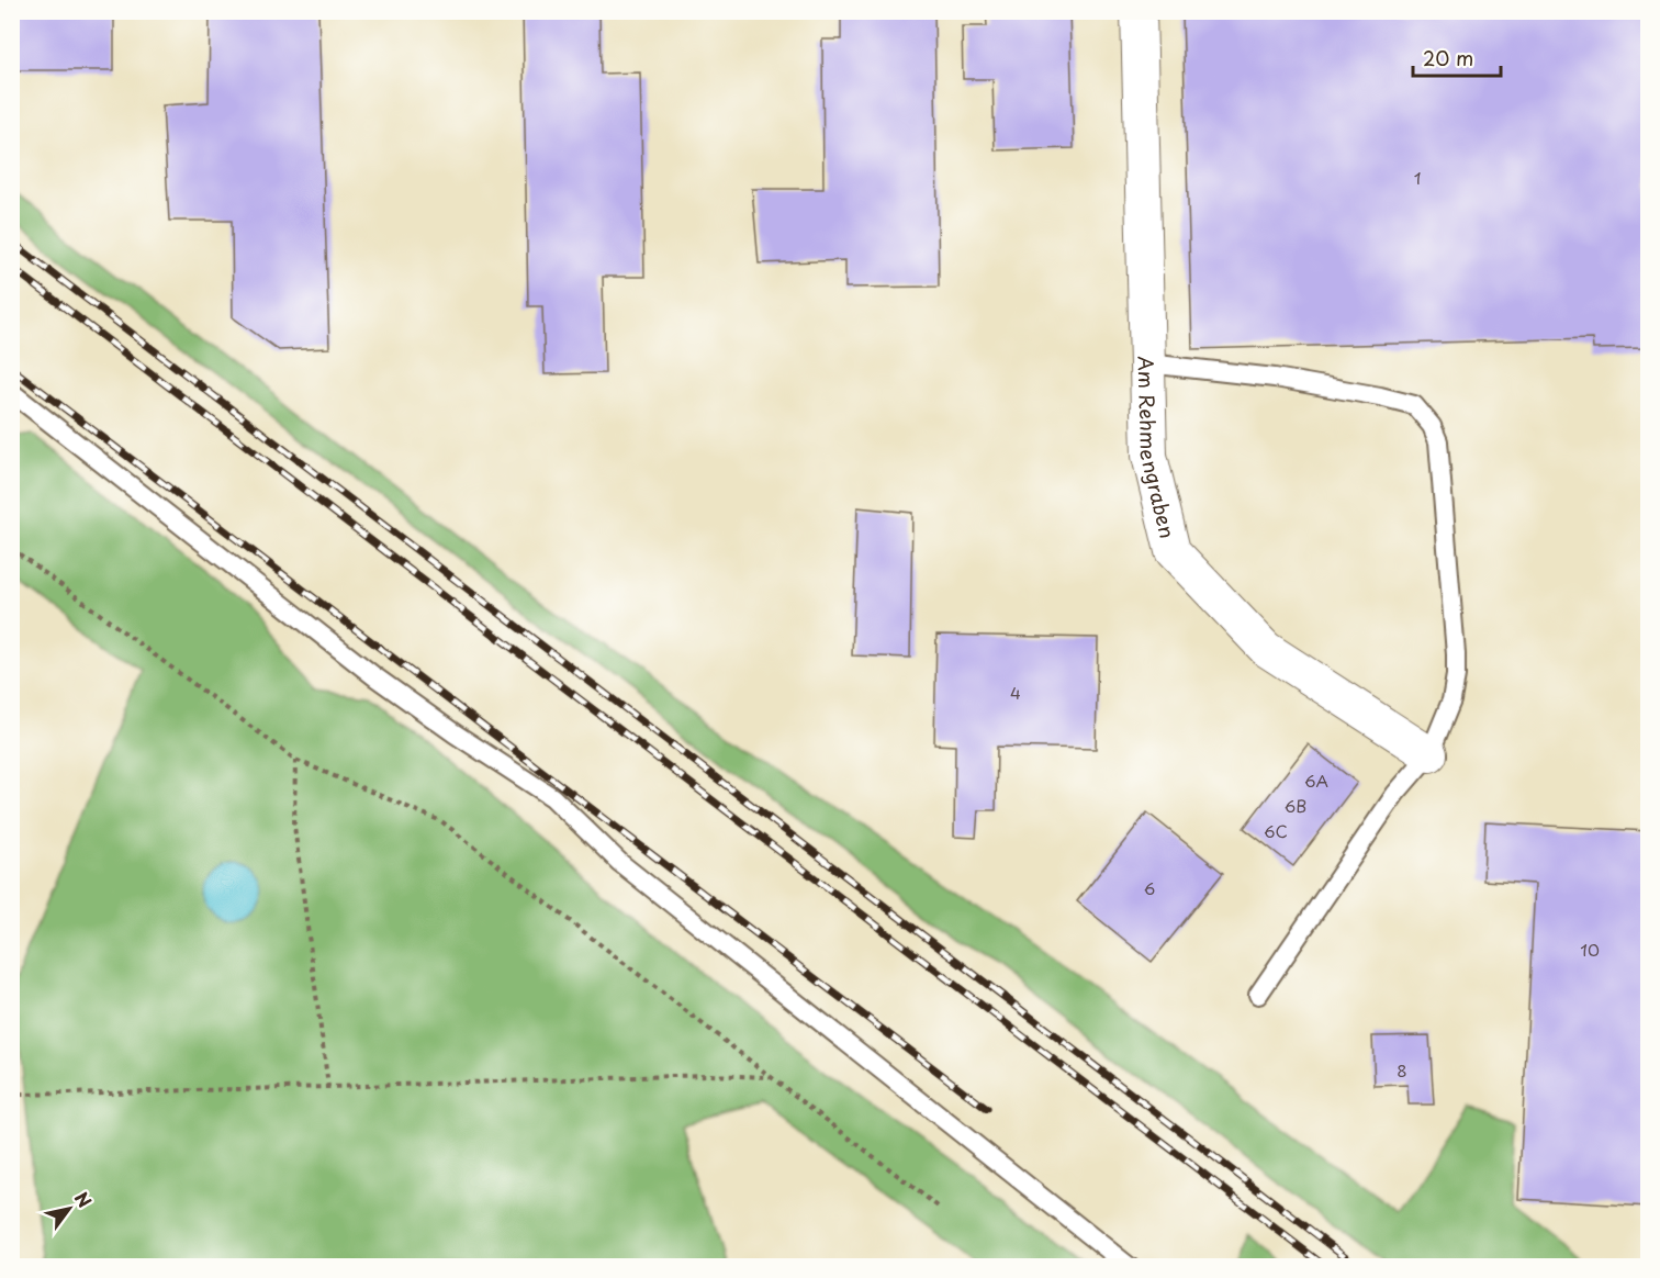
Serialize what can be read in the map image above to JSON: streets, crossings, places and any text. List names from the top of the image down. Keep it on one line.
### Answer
{"streets":{"street":["Am Rehmengraben"]},"house_numbers":["1","4","6A","6B","6C","6","10","8"],"scale_bar":"20 m","north":"top right"}
